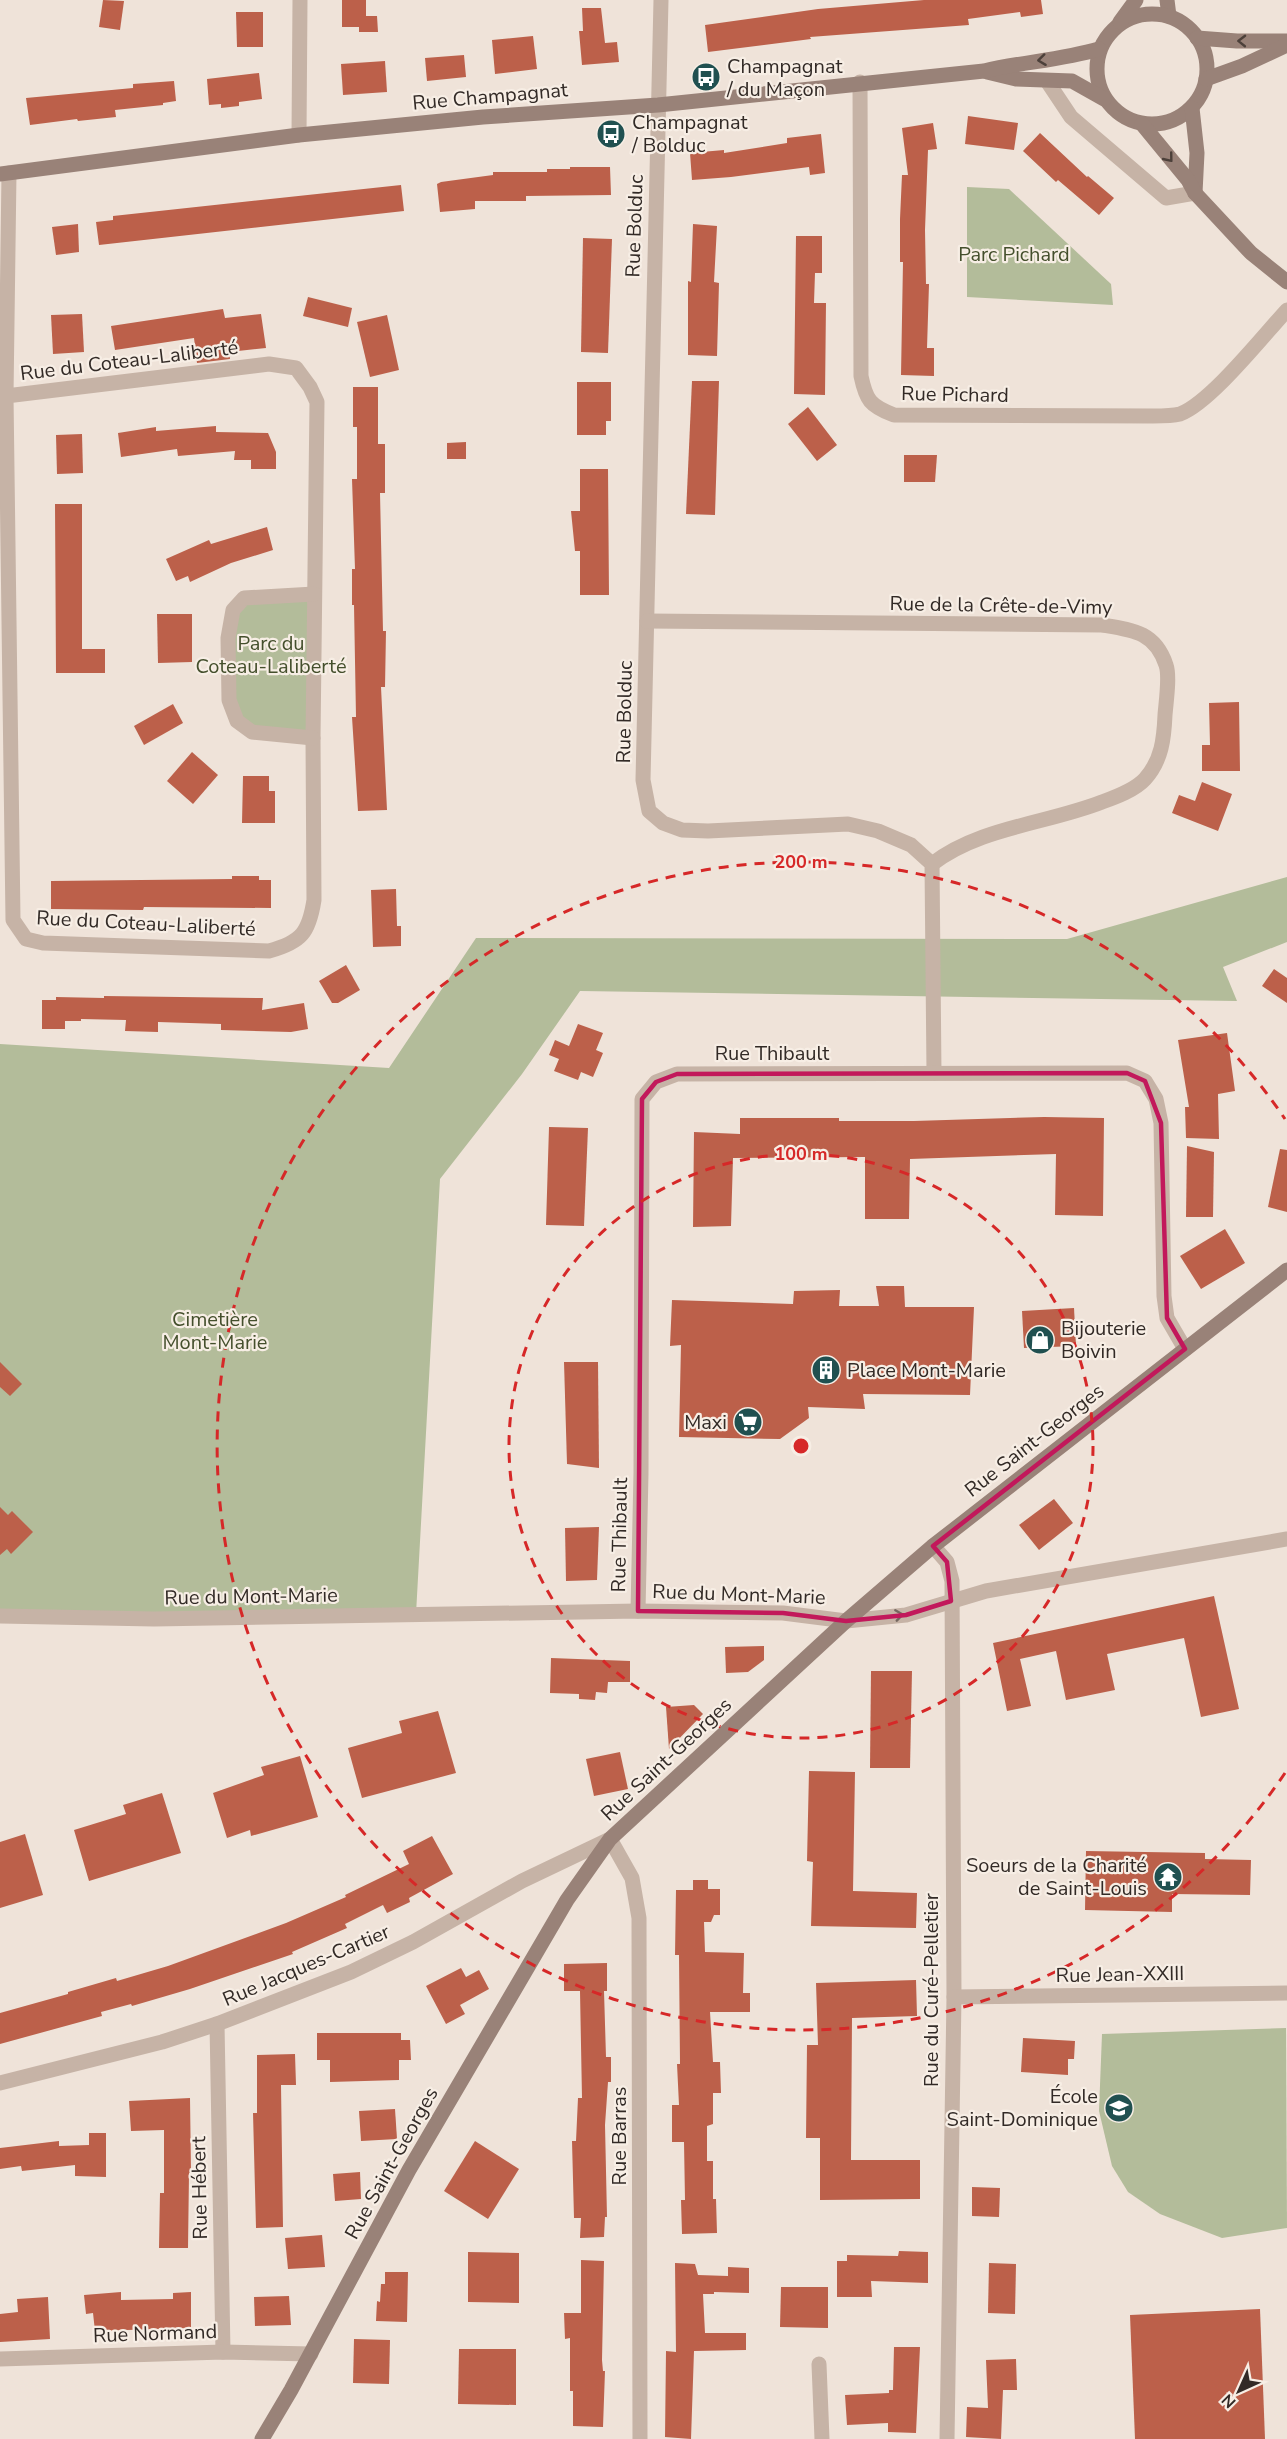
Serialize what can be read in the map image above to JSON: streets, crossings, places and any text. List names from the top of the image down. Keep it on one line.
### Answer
{"streets":{"street":["Rue Champagnat","Rue Bolduc","Rue du Coteau-Laliberté","Rue Pichard","Rue de la Crête-de-Vimy","Rue Thibault","Rue Saint-Georges","Rue du Mont-Marie","Rue Jacques-Cartier","Rue Jean-XXIII","Rue du Curé-Pelletier","Rue Barras","Rue Hébert","Rue Normand"]},"crossings":[["Rue Champagnat","Rue Bolduc"],["Rue Champagnat","Rue Pichard"],["Rue Bolduc","Rue de la Crête-de-Vimy"],["Rue Thibault","Rue Saint-Georges"],["Rue Thibault","Rue du Mont-Marie"],["Rue Saint-Georges","Rue du Mont-Marie"],["Rue Saint-Georges","Rue Jacques-Cartier"],["Rue Saint-Georges","Rue du Curé-Pelletier"],["Rue Saint-Georges","Rue Barras"],["Rue Saint-Georges","Rue Normand"],["Rue du Mont-Marie","Rue du Curé-Pelletier"],["Rue Jacques-Cartier","Rue Barras"],["Rue Jacques-Cartier","Rue Hébert"],["Rue Jean-XXIII","Rue du Curé-Pelletier"],["Rue Hébert","Rue Normand"]],"parks":["Parc Pichard","Parc du Coteau-Laliberté","Cimetière Mont-Marie"],"places":{"bus stop":["Champagnat / du Maçon","Champagnat / Bolduc"],"shop":["Bijouterie Boivin"],"building":["Place Mont-Marie"],"supermarket":["Maxi"],"temple":["Soeurs de la Charité de Saint-Louis"],"school or university":["École Saint-Dominique"]},"north":"bottom left","rings":["200 m","100 m"]}
